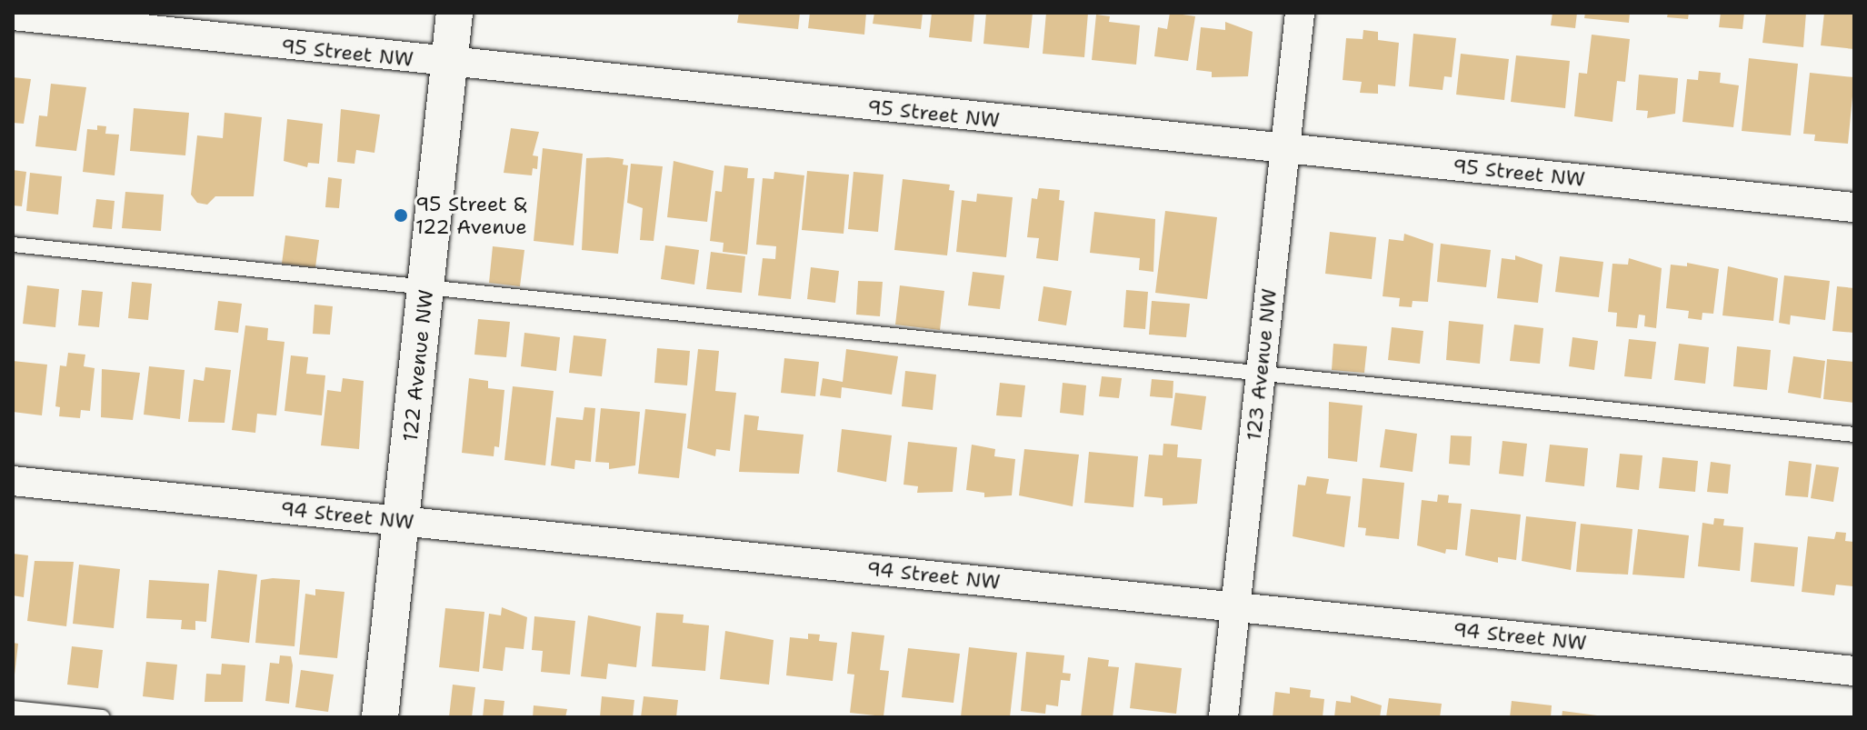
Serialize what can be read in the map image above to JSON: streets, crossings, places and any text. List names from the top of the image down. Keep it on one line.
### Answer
{"streets":{"street":["95 Street NW","123 Avenue NW","122 Avenue NW","94 Street NW"]},"crossings":[["95 Street NW","123 Avenue NW"],["95 Street NW","122 Avenue NW"],["123 Avenue NW","94 Street NW"],["122 Avenue NW","94 Street NW"]],"places":["95 Street & 122 Avenue"]}
